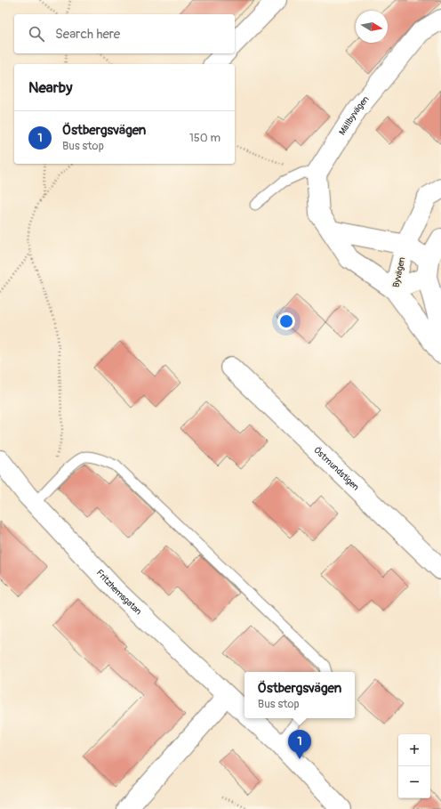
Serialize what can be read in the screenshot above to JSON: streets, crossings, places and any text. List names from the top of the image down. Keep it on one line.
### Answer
{"streets":{"street":["Mällbyvägen","Byvägen","Östmundstigen","Fritzhemsgatan"]},"north":"right","page":{"search":"Search here","heading":"Nearby","list":[{"mark":"1","name":"Östbergsvägen","note":"Bus stop","value":"150 m"}],"popup":["Östbergsvägen","Bus stop"],"pins":"1","map_buttons":["+","−"]}}
